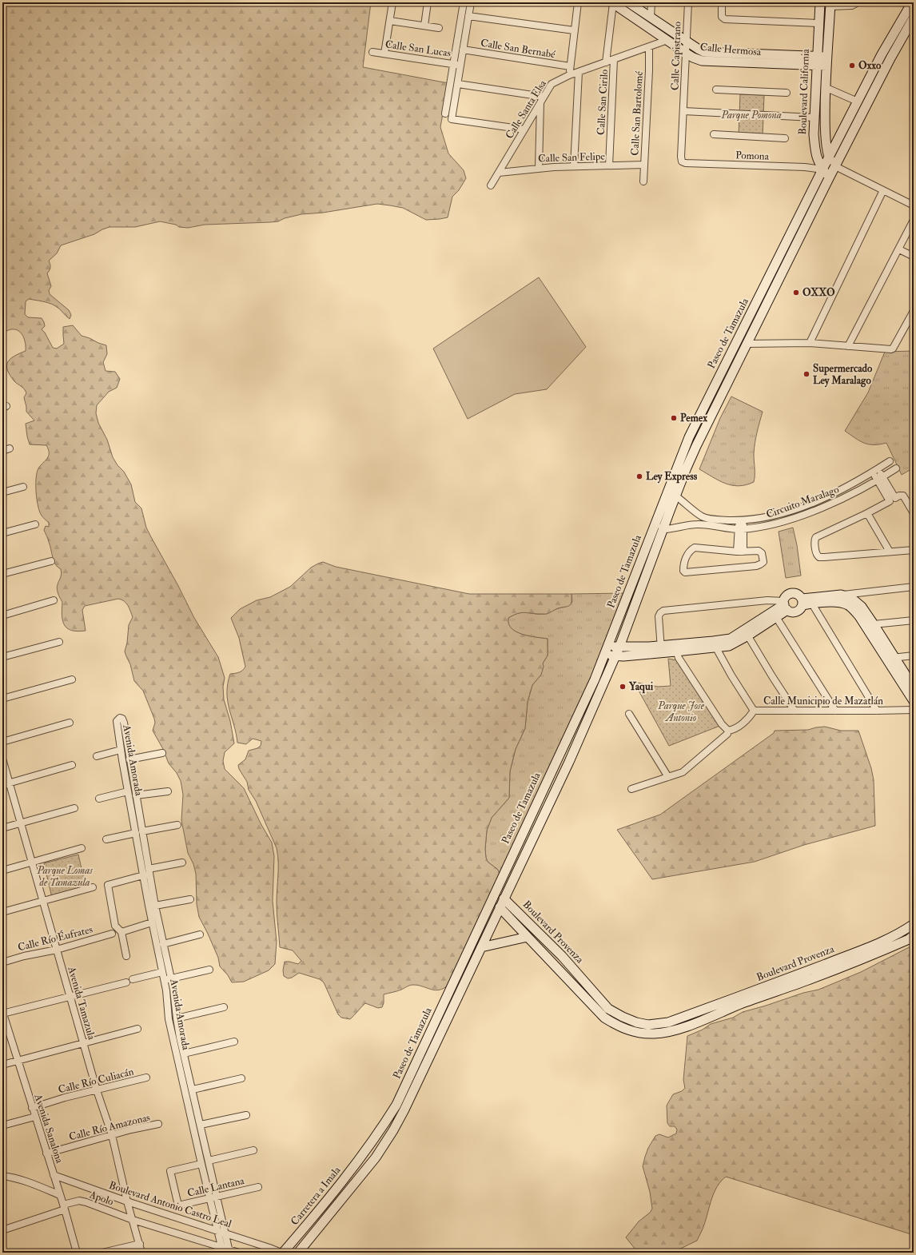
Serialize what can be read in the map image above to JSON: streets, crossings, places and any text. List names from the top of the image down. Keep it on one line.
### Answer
{"streets":{"main road":["Calle Hermosa","Boulevard California","Paseo de Tamazula","Boulevard Provenza","Carretera a Imala"],"street":["Calle San Lucas","Calle San Bernabé","Calle Capistrano","Calle San Cirilo","Calle Santa Elsa","Calle San Bartolomé","Pomona","Calle San Felipe","Circuito Maralago","Calle Municipio de Mazatlán","Avenida Amorada","Calle Río Éufrates","Avenida Tamazula","Calle Río Culiacán","Calle Río Amazonas","Avenida Sanalona","Calle Lantana","Apolo","Boulevard Antonio Castro Leal"]},"crossings":[["Calle Hermosa","Calle Capistrano"],["Calle Hermosa","Boulevard California"],["Calle Hermosa","Calle Santa Elsa"],["Calle Capistrano","Pomona"],["Boulevard California","Pomona"],["Boulevard California","Paseo de Tamazula"],["Calle San Cirilo","Calle Santa Elsa"],["Calle San Cirilo","Calle San Felipe"],["Calle Santa Elsa","Calle San Bartolomé"],["Calle Santa Elsa","Calle San Felipe"],["Calle San Bartolomé","Calle San Felipe"],["Pomona","Paseo de Tamazula"],["Paseo de Tamazula","Circuito Maralago"],["Paseo de Tamazula","Boulevard Provenza"],["Paseo de Tamazula","Carretera a Imala"],["Avenida Amorada","Calle Lantana"],["Avenida Amorada","Boulevard Antonio Castro Leal"],["Calle Río Éufrates","Avenida Tamazula"],["Avenida Tamazula","Calle Río Culiacán"],["Avenida Tamazula","Calle Río Amazonas"],["Avenida Tamazula","Apolo"],["Avenida Tamazula","Boulevard Antonio Castro Leal"],["Calle Río Culiacán","Avenida Sanalona"],["Calle Río Amazonas","Avenida Sanalona"],["Avenida Sanalona","Apolo"],["Avenida Sanalona","Boulevard Antonio Castro Leal"],["Carretera a Imala","Boulevard Antonio Castro Leal"]],"parks":["Parque Pomona","Parque Jose Antonio","Parque Lomas de Tamazula"],"places":["Oxxo","OXXO","Supermercado Ley Maralago","Pemex","Ley Express","Yaqui"]}
